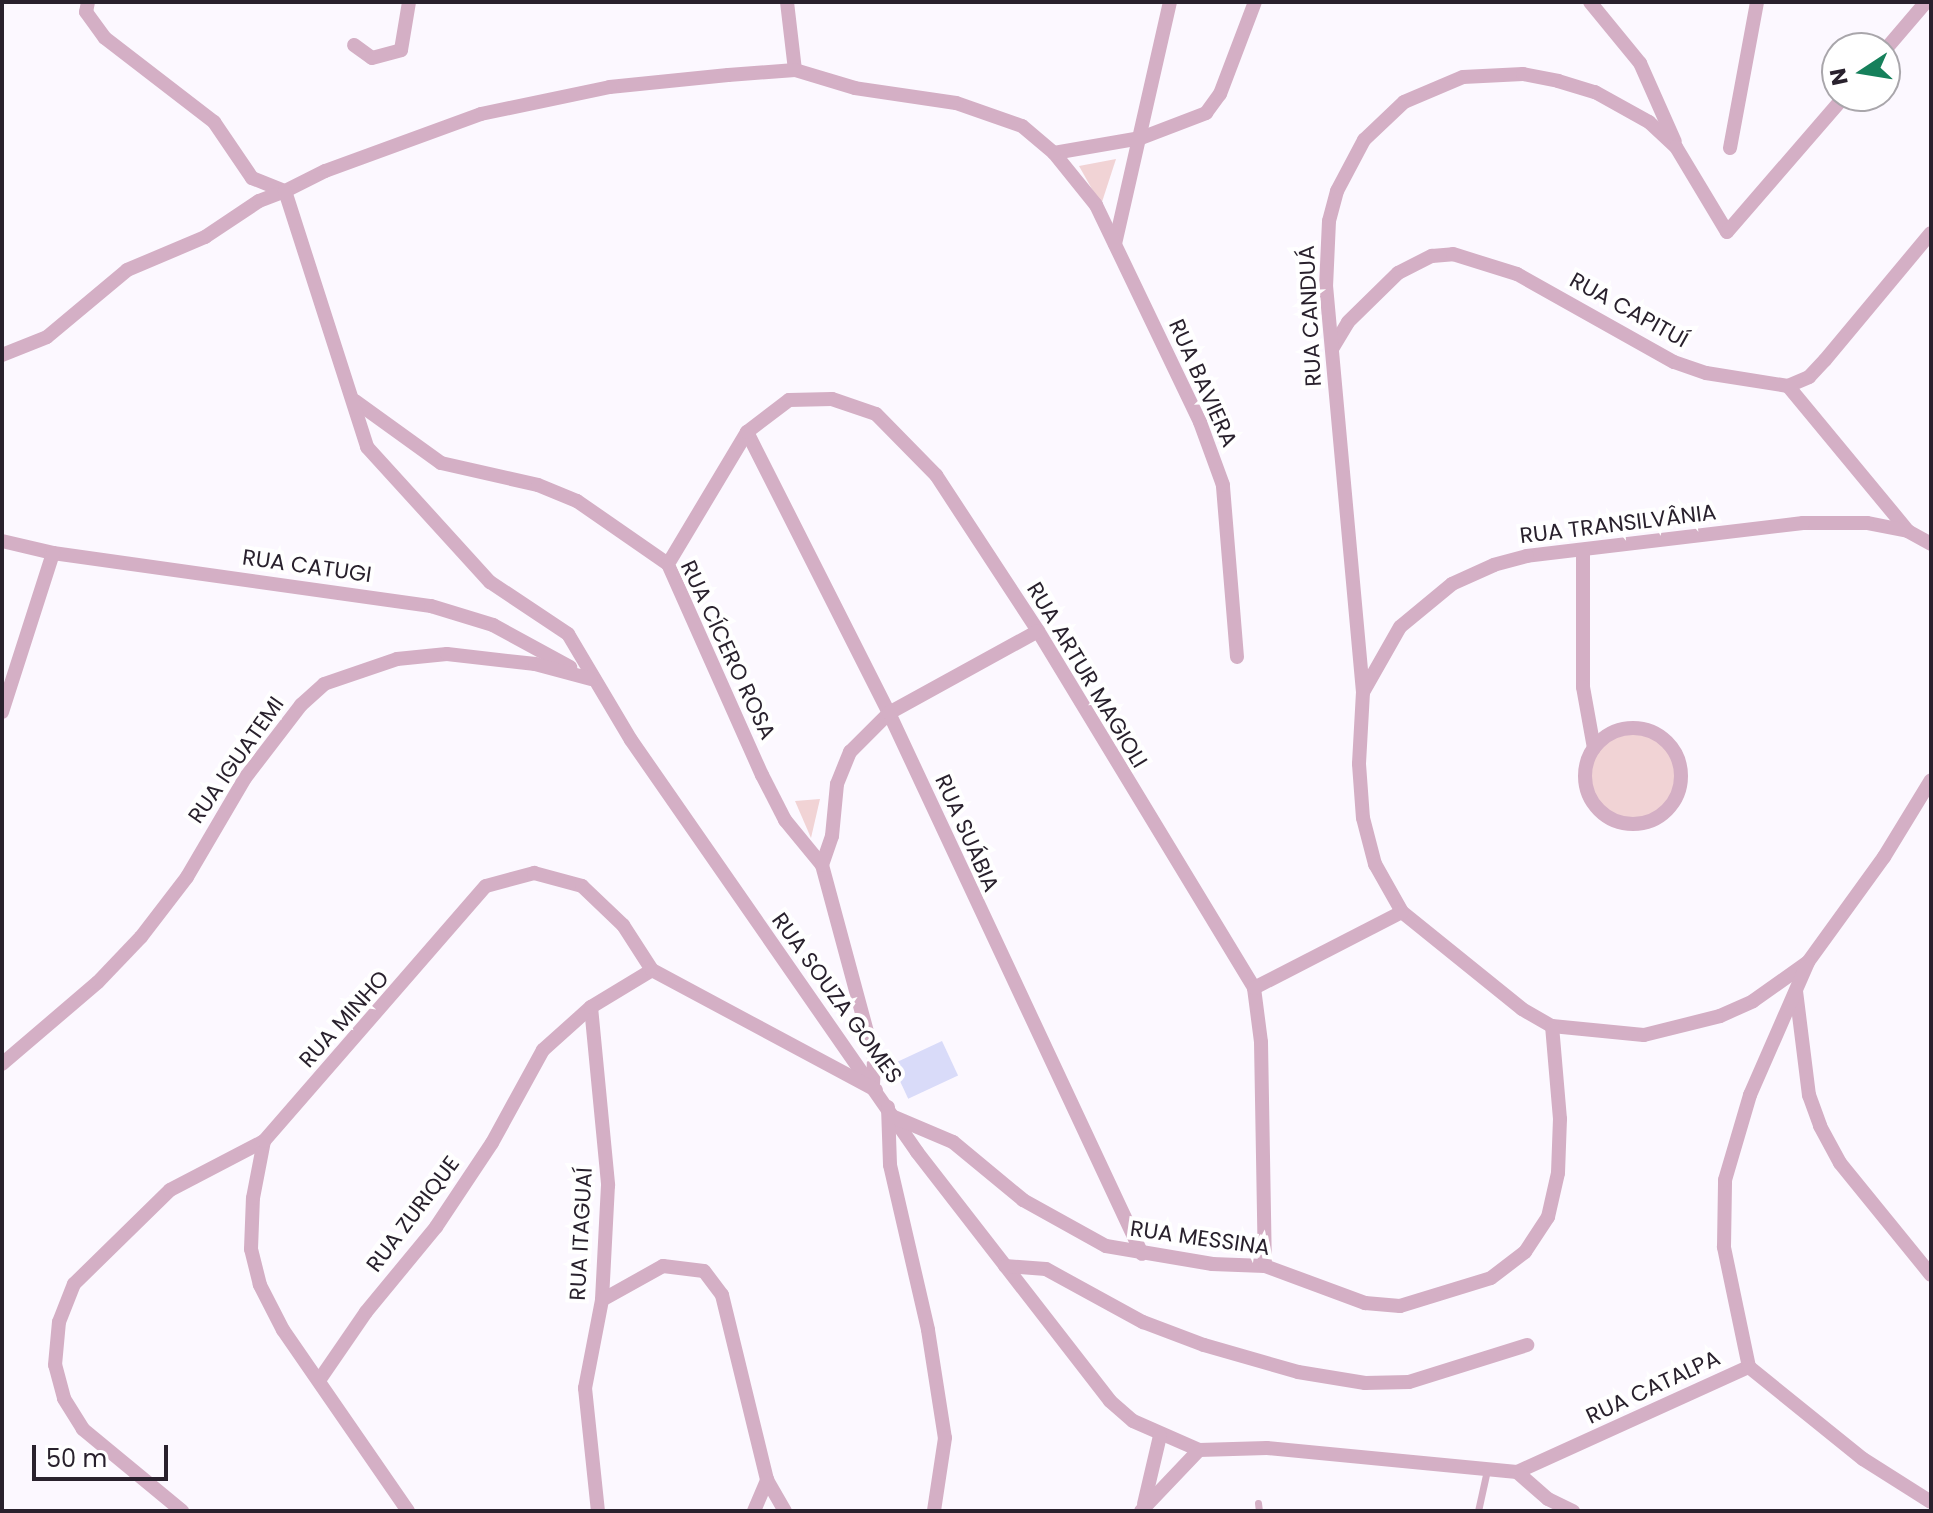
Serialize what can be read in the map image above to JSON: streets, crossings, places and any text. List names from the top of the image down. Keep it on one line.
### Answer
{"streets":{"street":["RUA CAPITUÍ","RUA CANDUÁ","RUA BAVIERA","RUA TRANSILVÂNIA","RUA CATUGI","RUA CÍCERO ROSA","RUA ARTUR MAGIOLI","RUA IGUATEMI","RUA SUÁBIA","RUA SOUZA GOMES","RUA MINHO","RUA ZURIQUE","RUA ITAGUAÍ","RUA MESSINA","RUA CATALPA"]},"crossings":[["RUA CAPITUÍ","RUA CANDUÁ"],["RUA CANDUÁ","RUA TRANSILVÂNIA"],["RUA TRANSILVÂNIA","RUA MESSINA"],["RUA TRANSILVÂNIA","RUA CATALPA"],["RUA CATUGI","RUA IGUATEMI"],["RUA CATUGI","RUA SOUZA GOMES"],["RUA CÍCERO ROSA","RUA ARTUR MAGIOLI"],["RUA CÍCERO ROSA","RUA SOUZA GOMES"],["RUA ARTUR MAGIOLI","RUA SUÁBIA"],["RUA ARTUR MAGIOLI","RUA MESSINA"],["RUA IGUATEMI","RUA SOUZA GOMES"],["RUA SUÁBIA","RUA MESSINA"],["RUA SOUZA GOMES","RUA MESSINA"],["RUA SOUZA GOMES","RUA CATALPA"],["RUA MINHO","RUA ZURIQUE"],["RUA ZURIQUE","RUA ITAGUAÍ"]],"scale_bar":"50 m","north":"left"}
